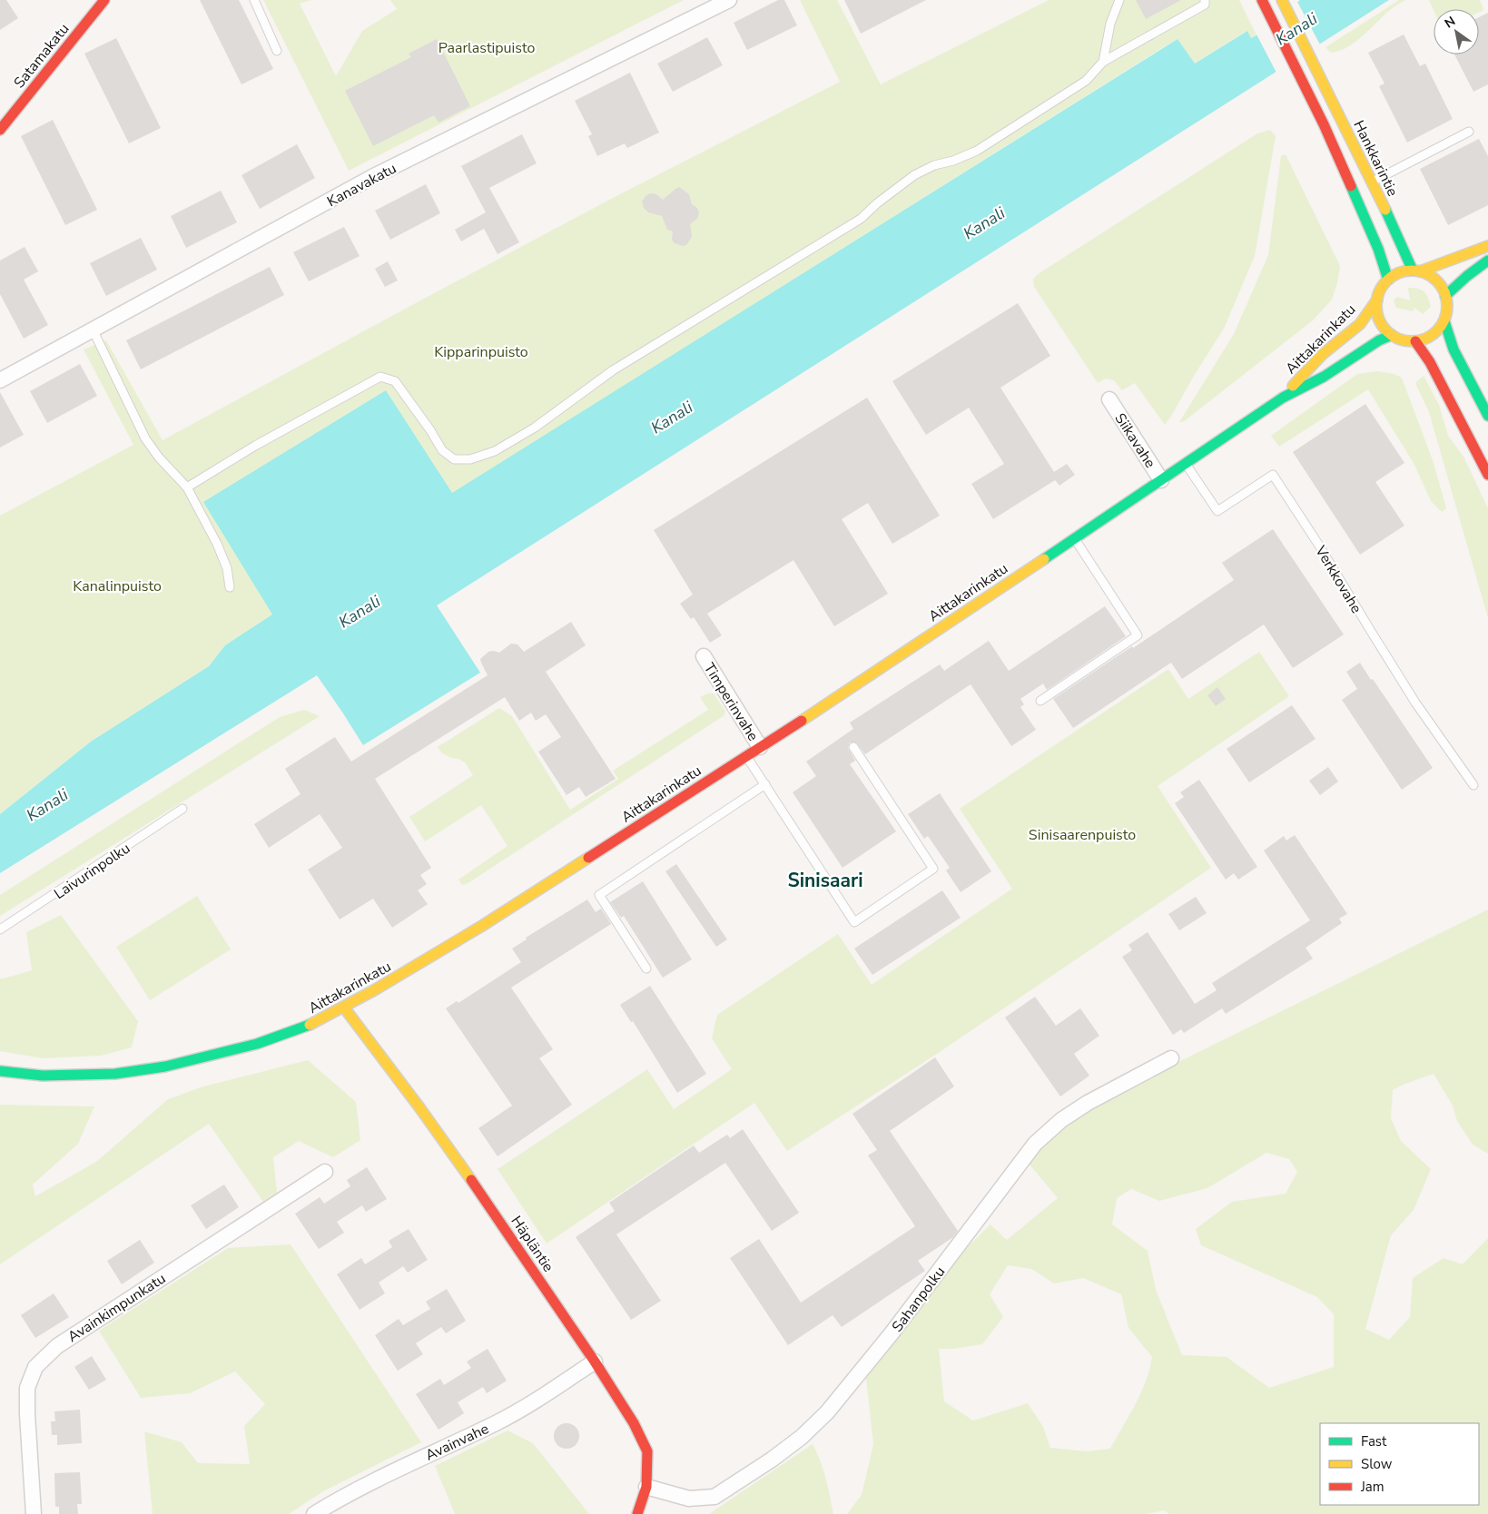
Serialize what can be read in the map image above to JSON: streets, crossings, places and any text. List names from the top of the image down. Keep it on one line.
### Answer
{"streets":{"main road":["Satamakatu","Hankkarintie","Aittakarinkatu","Häpläntie"],"street":["Kanavakatu","Siikavahe","Timperinvahe","Sahanpolku","Avainkimpunkatu","Avainvahe"],"lane":["Verkkovahe","Laivurinpolku"]},"crossings":[["Hankkarintie","Aittakarinkatu"],["Aittakarinkatu","Siikavahe"],["Aittakarinkatu","Verkkovahe"],["Aittakarinkatu","Timperinvahe"],["Aittakarinkatu","Häpläntie"],["Häpläntie","Sahanpolku"],["Häpläntie","Avainvahe"]],"districts":["Sinisaari"],"water":["Kanali"],"parks":["Paarlastipuisto","Kipparinpuisto","Kanalinpuisto","Sinisaarenpuisto"],"legend":["Fast","Slow","Jam"],"north":"top left"}
